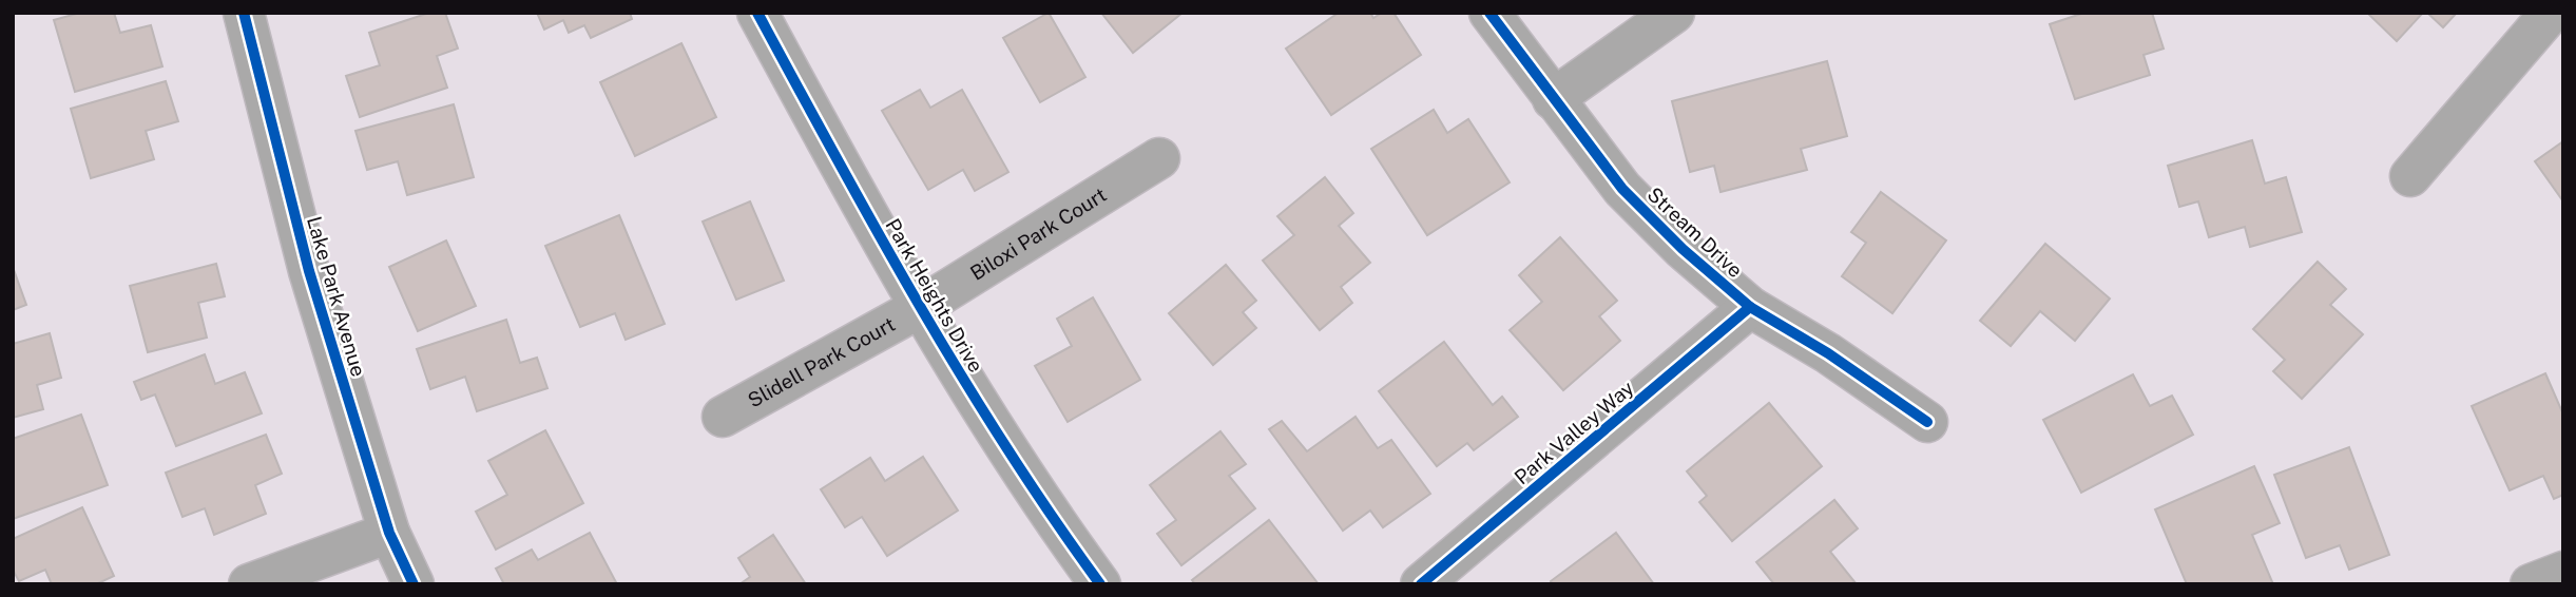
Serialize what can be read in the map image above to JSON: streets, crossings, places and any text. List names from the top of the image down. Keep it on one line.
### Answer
{"streets":{"street":["Stream Drive","Biloxi Park Court","Park Heights Drive","Lake Park Avenue","Slidell Park Court","Park Valley Way"]},"crossings":[["Stream Drive","Park Valley Way"],["Biloxi Park Court","Park Heights Drive"],["Biloxi Park Court","Slidell Park Court"],["Park Heights Drive","Slidell Park Court"]]}
